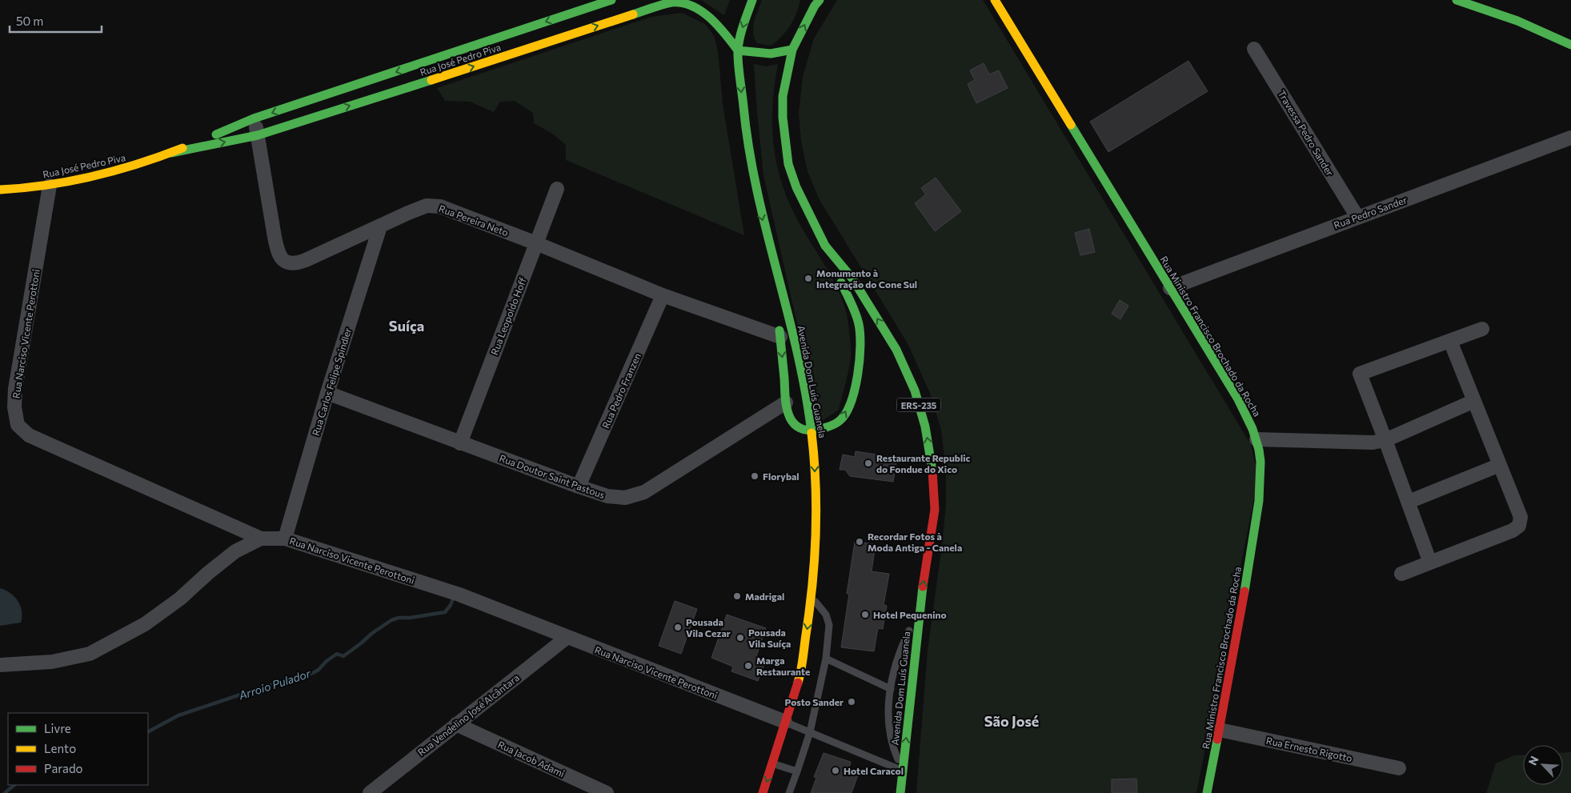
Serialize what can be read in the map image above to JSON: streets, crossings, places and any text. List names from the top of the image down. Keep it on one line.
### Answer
{"streets":{"street":["Rua José Pedro Piva","Travessa Pedro Sander","Rua Pedro Sander","Rua Pereira Neto","Rua Leopoldo Hoff","Rua Narciso Vicente Perottoni","Rua Ministro Francisco Brochado da Rocha","Rua Carlos Felipe Spindler","Avenida Dom Luís Guanela","Rua Pedro Franzen","ERS-235","Rua Doutor Saint Pastous","Rua Vendelino José Alcântara","Rua Ernesto Rigotto","Rua Jacob Adami"]},"crossings":[["Rua José Pedro Piva","Rua Pereira Neto"],["Rua José Pedro Piva","Rua Narciso Vicente Perottoni"],["Rua José Pedro Piva","Avenida Dom Luís Guanela"],["Travessa Pedro Sander","Rua Pedro Sander"],["Rua Pedro Sander","Rua Ministro Francisco Brochado da Rocha"],["Rua Pereira Neto","Rua Leopoldo Hoff"],["Rua Pereira Neto","Rua Carlos Felipe Spindler"],["Rua Pereira Neto","Rua Pedro Franzen"],["Rua Leopoldo Hoff","Rua Doutor Saint Pastous"],["Rua Narciso Vicente Perottoni","Rua Carlos Felipe Spindler"],["Rua Narciso Vicente Perottoni","Avenida Dom Luís Guanela"],["Rua Narciso Vicente Perottoni","Rua Vendelino José Alcântara"],["Rua Ministro Francisco Brochado da Rocha","Rua Ernesto Rigotto"],["Rua Carlos Felipe Spindler","Rua Doutor Saint Pastous"],["Rua Pedro Franzen","Rua Doutor Saint Pastous"],["Rua Vendelino José Alcântara","Rua Jacob Adami"]],"districts":["Suíça","São José"],"water":["Arroio Pulador"],"places":["Monumento à Integração do Cone Sul","Restaurante Republic do Fondue do Xico","Florybal","Recordar Fotos à Moda Antiga - Canela","Madrigal","Hotel Pequenino","Pousada Vila Cezar","Pousada Vila Suíça","Marga Restaurante","Posto Sander","Hotel Caracol"],"legend":["Livre","Lento","Parado"],"scale_bar":"50 m","north":"top left"}
